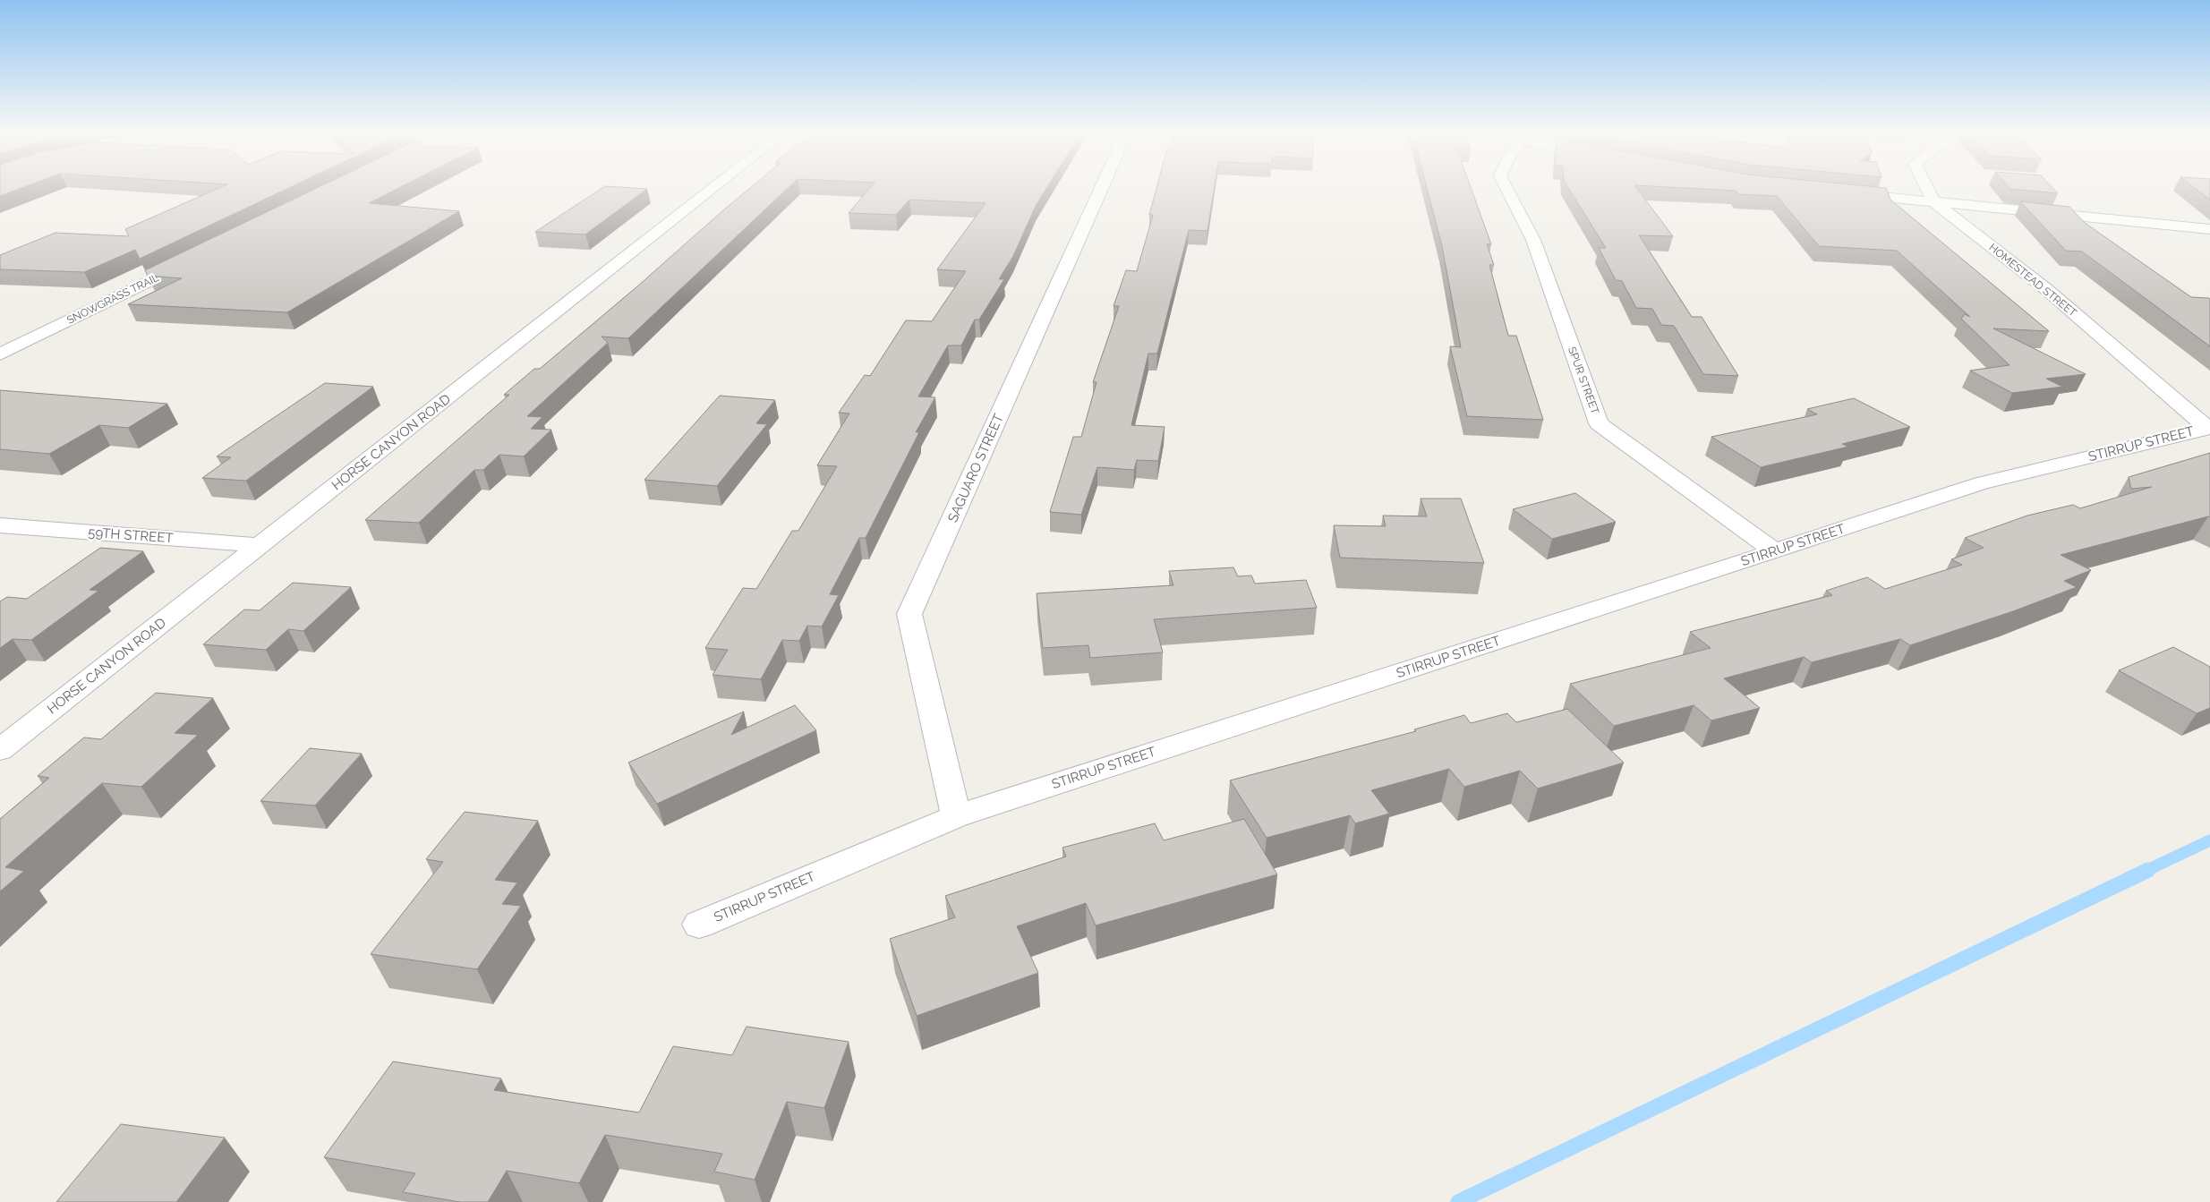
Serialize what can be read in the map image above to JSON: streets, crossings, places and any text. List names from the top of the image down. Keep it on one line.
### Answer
{"streets":{"street":["HOMESTEAD STREET","SNOWGRASS TRAIL","SPUR STREET","HORSE CANYON ROAD","STIRRUP STREET","SAGUARO STREET","59TH STREET"]},"crossings":[["HOMESTEAD STREET","STIRRUP STREET"],["SPUR STREET","STIRRUP STREET"],["HORSE CANYON ROAD","59TH STREET"],["STIRRUP STREET","SAGUARO STREET"]]}
